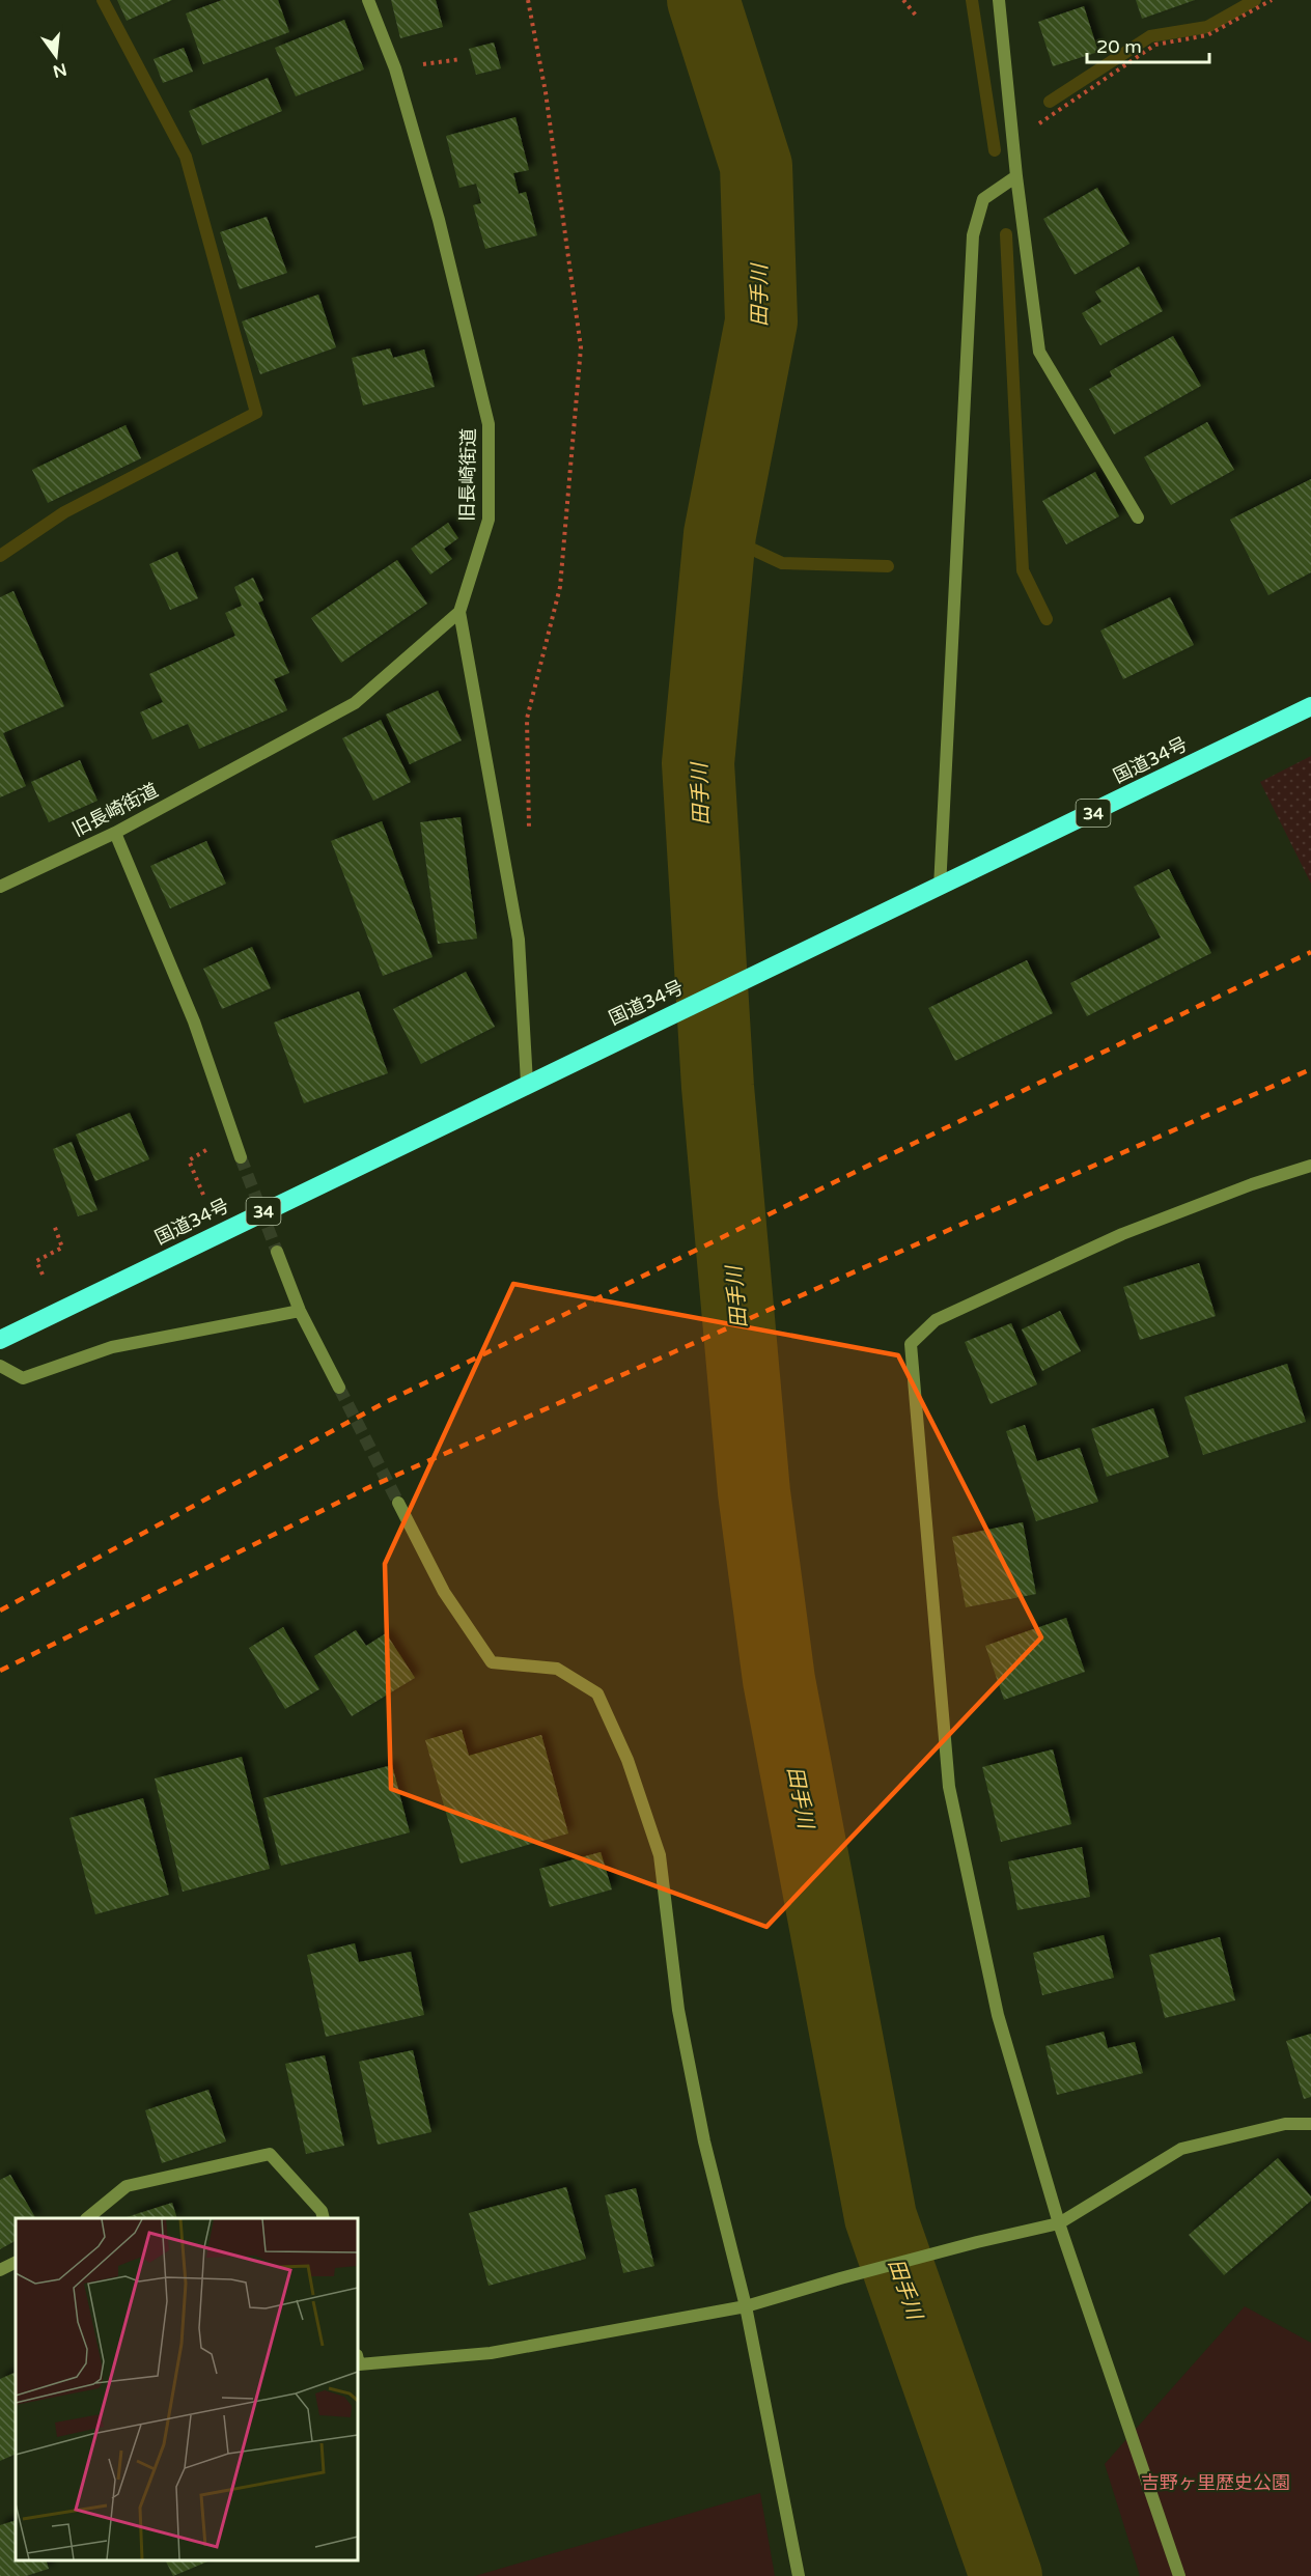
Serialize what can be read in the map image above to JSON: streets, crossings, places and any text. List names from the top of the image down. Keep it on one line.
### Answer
{"streets":{"highway":["国道34号","34"],"street":["旧長崎街道"]},"water":["田手川"],"parks":["吉野ヶ里歴史公園"],"scale_bar":"20 m","north":"bottom"}
